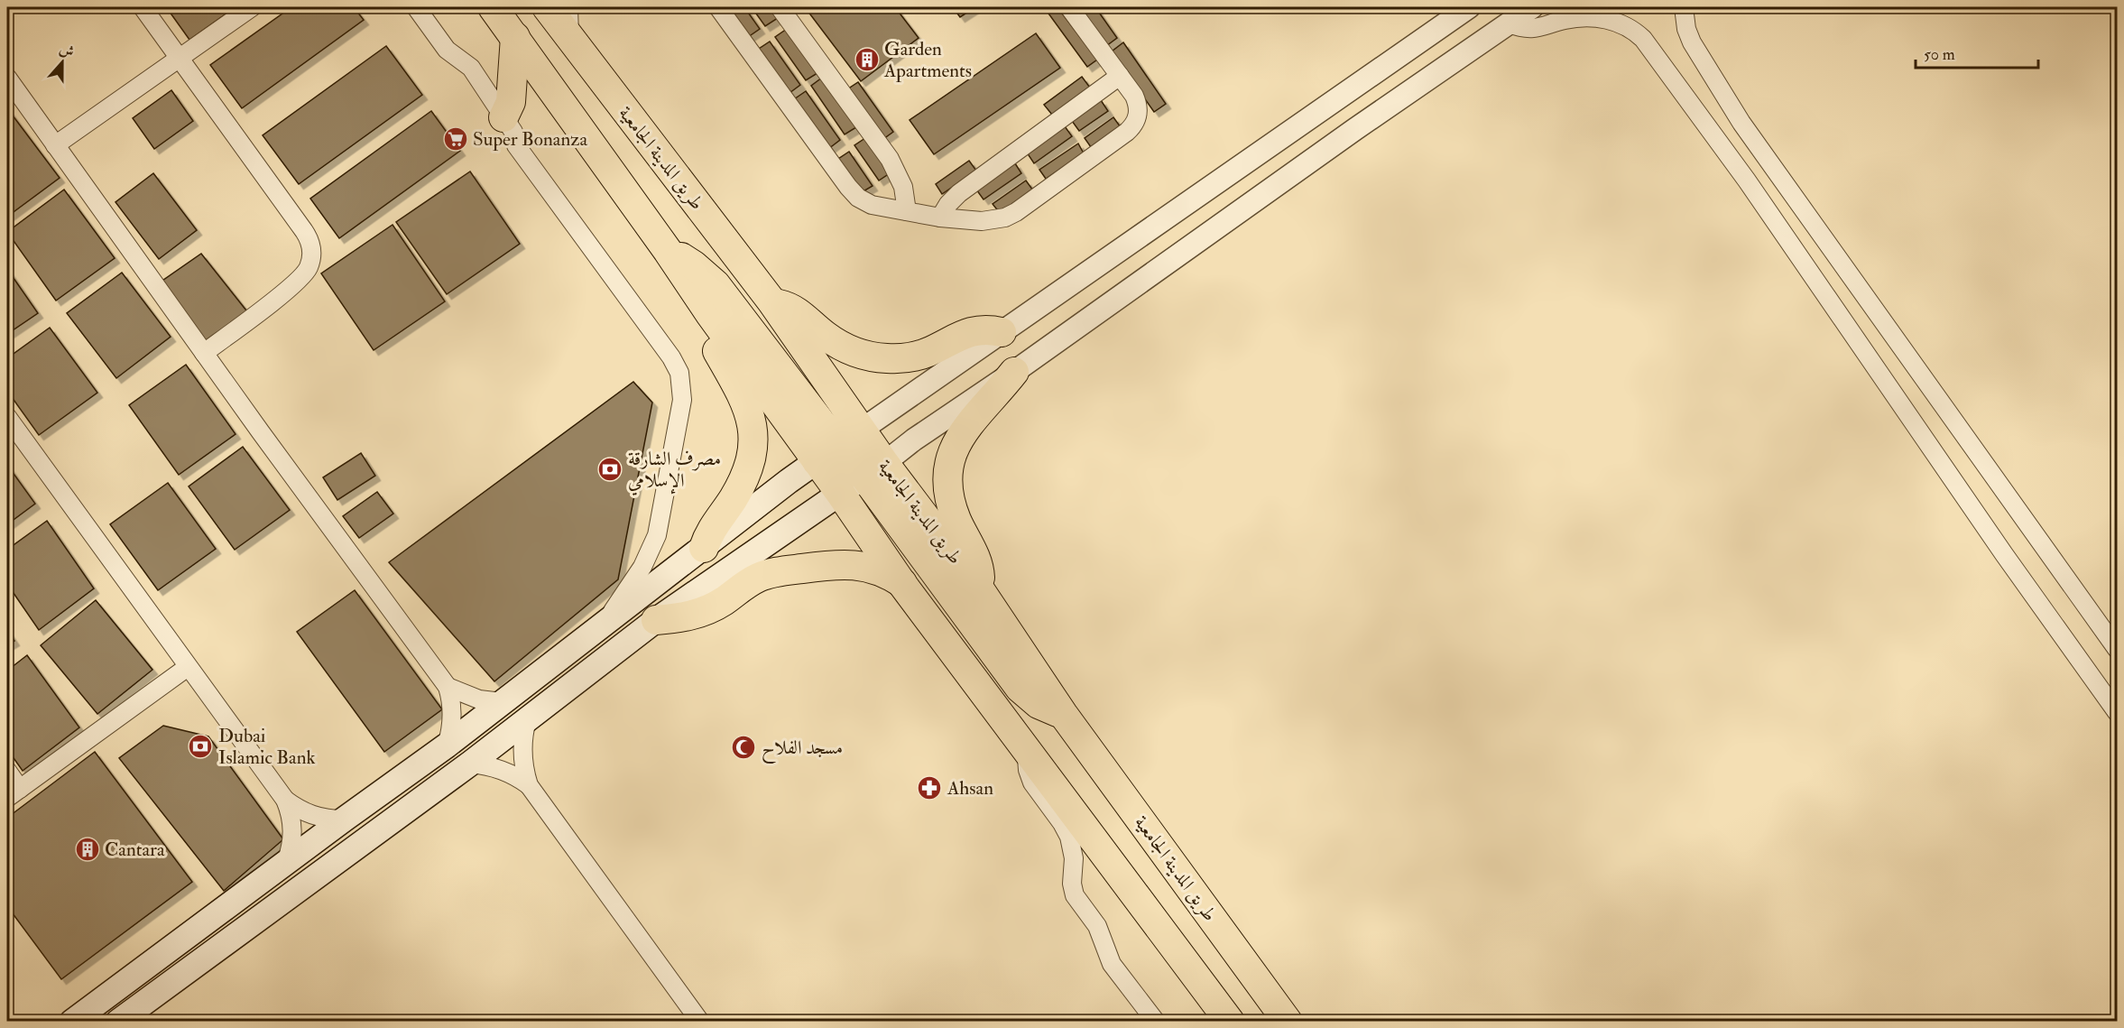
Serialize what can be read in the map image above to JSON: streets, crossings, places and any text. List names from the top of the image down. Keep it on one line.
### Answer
{"streets":{"main road":["طريق المدينة الجامعية"]},"places":{"building":["Garden Apartments","Cantara"],"supermarket":["Super Bonanza"],"bank":["مصرف الشارقة الإسلامي","Dubai Islamic Bank"],"mosque":["مسجد الفلاح"],"pharmacy":["Ahsan"]},"scale_bar":"50 m","north":"top"}
